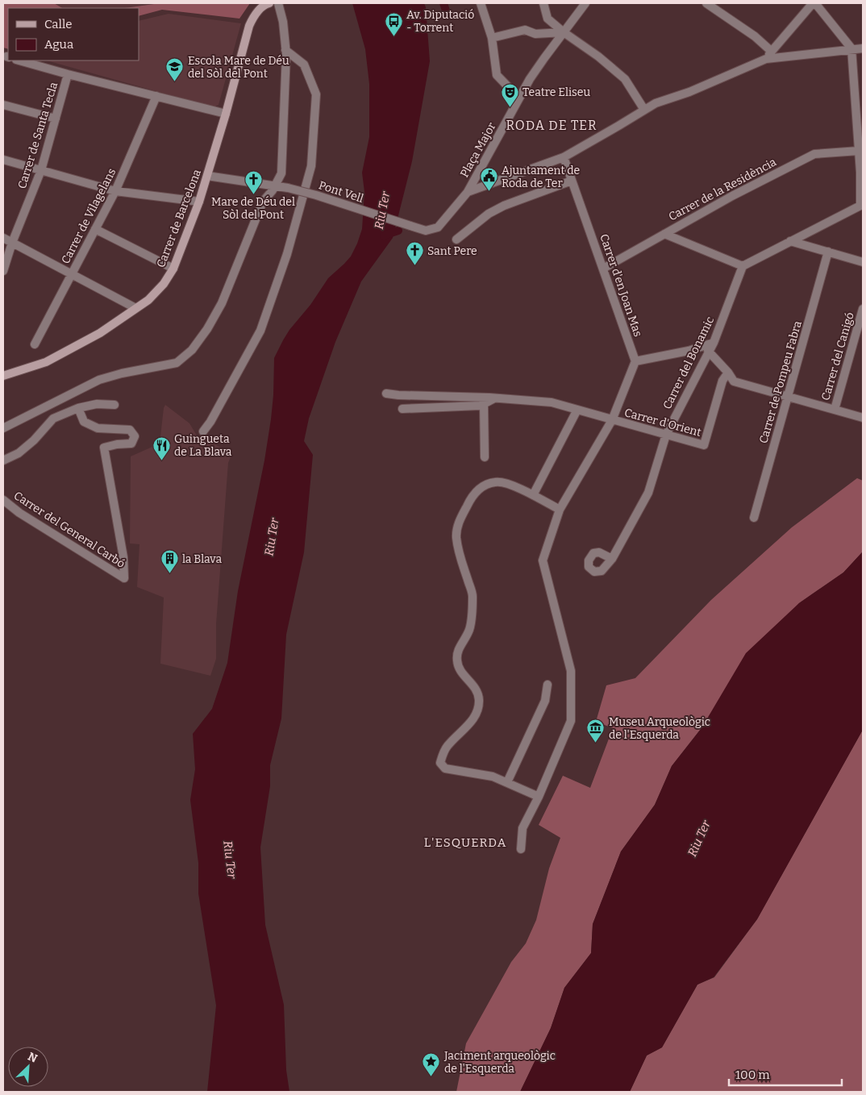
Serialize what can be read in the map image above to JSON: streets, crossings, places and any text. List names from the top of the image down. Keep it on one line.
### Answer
{"streets":{"street":["Carrer de Santa Tecla","Plaça Major","Carrer de la Residència","Pont Vell","Carrer de Vilagelans","Carrer de Barcelona","Carrer d'en Joan Mas","Carrer del Canigó","Carrer del Bonamic","Carrer de Pompeu Fabra","Carrer d'Orient","Carrer del General Carbó"]},"crossings":[["Plaça Major","Pont Vell"],["Plaça Major","Carrer d'en Joan Mas"],["Carrer de la Residència","Carrer d'en Joan Mas"],["Pont Vell","Carrer de Barcelona"],["Carrer del Bonamic","Carrer d'Orient"]],"districts":["RODA DE TER","L'ESQUERDA"],"water":["Riu Ter"],"places":{"bus stop":["Av. Diputació - Torrent"],"school or university":["Escola Mare de Déu del Sòl del Pont"],"theatre":["Teatre Eliseu"],"public building":["Ajuntament de Roda de Ter"],"church":["Mare de Déu del Sòl del Pont","Sant Pere"],"restaurant":["Guingueta de La Blava"],"building":["la Blava"],"museum":["Museu Arqueològic de l'Esquerda"],"place":["Jaciment arqueològic de l'Esquerda"]},"legend":["Calle","Agua"],"scale_bar":"100 m","north":"top right"}
